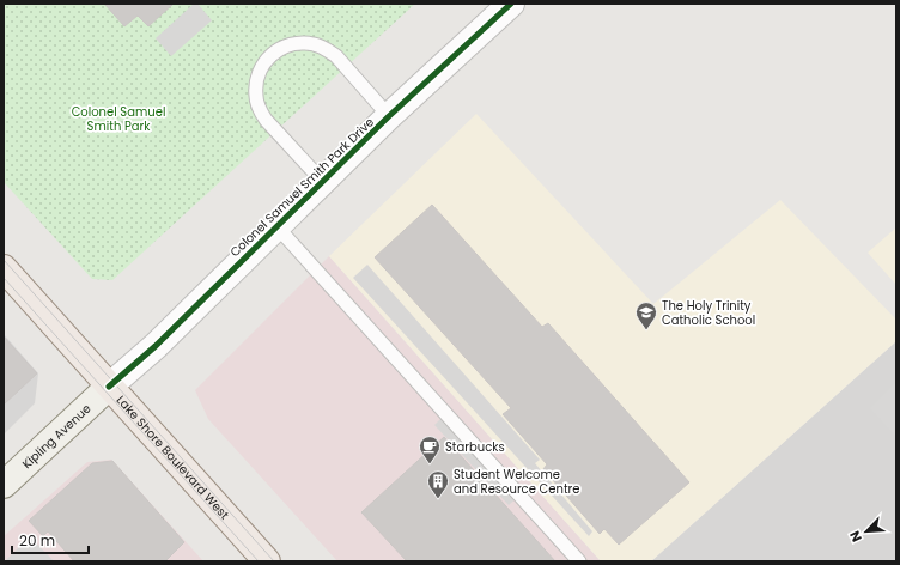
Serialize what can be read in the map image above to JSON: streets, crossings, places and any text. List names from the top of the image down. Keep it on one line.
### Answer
{"streets":{"main road":["Kipling Avenue","Lake Shore Boulevard West"],"street":["Colonel Samuel Smith Park Drive"]},"crossings":[["Colonel Samuel Smith Park Drive","Kipling Avenue"],["Colonel Samuel Smith Park Drive","Lake Shore Boulevard West"],["Kipling Avenue","Lake Shore Boulevard West"]],"parks":["Colonel Samuel Smith Park"],"places":{"school or university":["The Holy Trinity Catholic School"],"cafe":["Starbucks"],"building":["Student Welcome and Resource Centre"]},"scale_bar":"20 m","north":"bottom left"}
